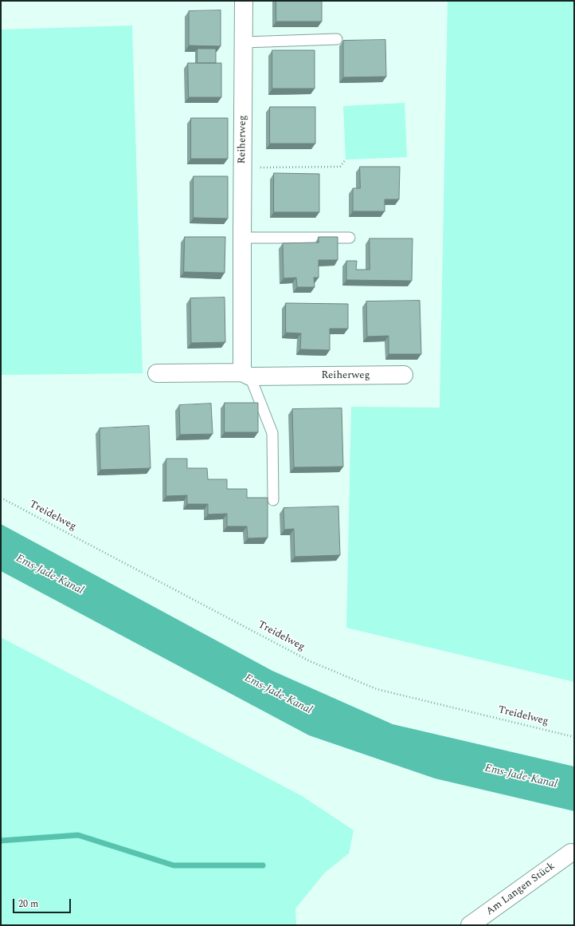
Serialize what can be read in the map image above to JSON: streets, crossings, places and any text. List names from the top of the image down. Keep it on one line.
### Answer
{"streets":{"street":["Reiherweg","Am Langen Stück"],"path":["Treidelweg"]},"water":["Ems-Jade-Kanal"],"scale_bar":"20 m"}
